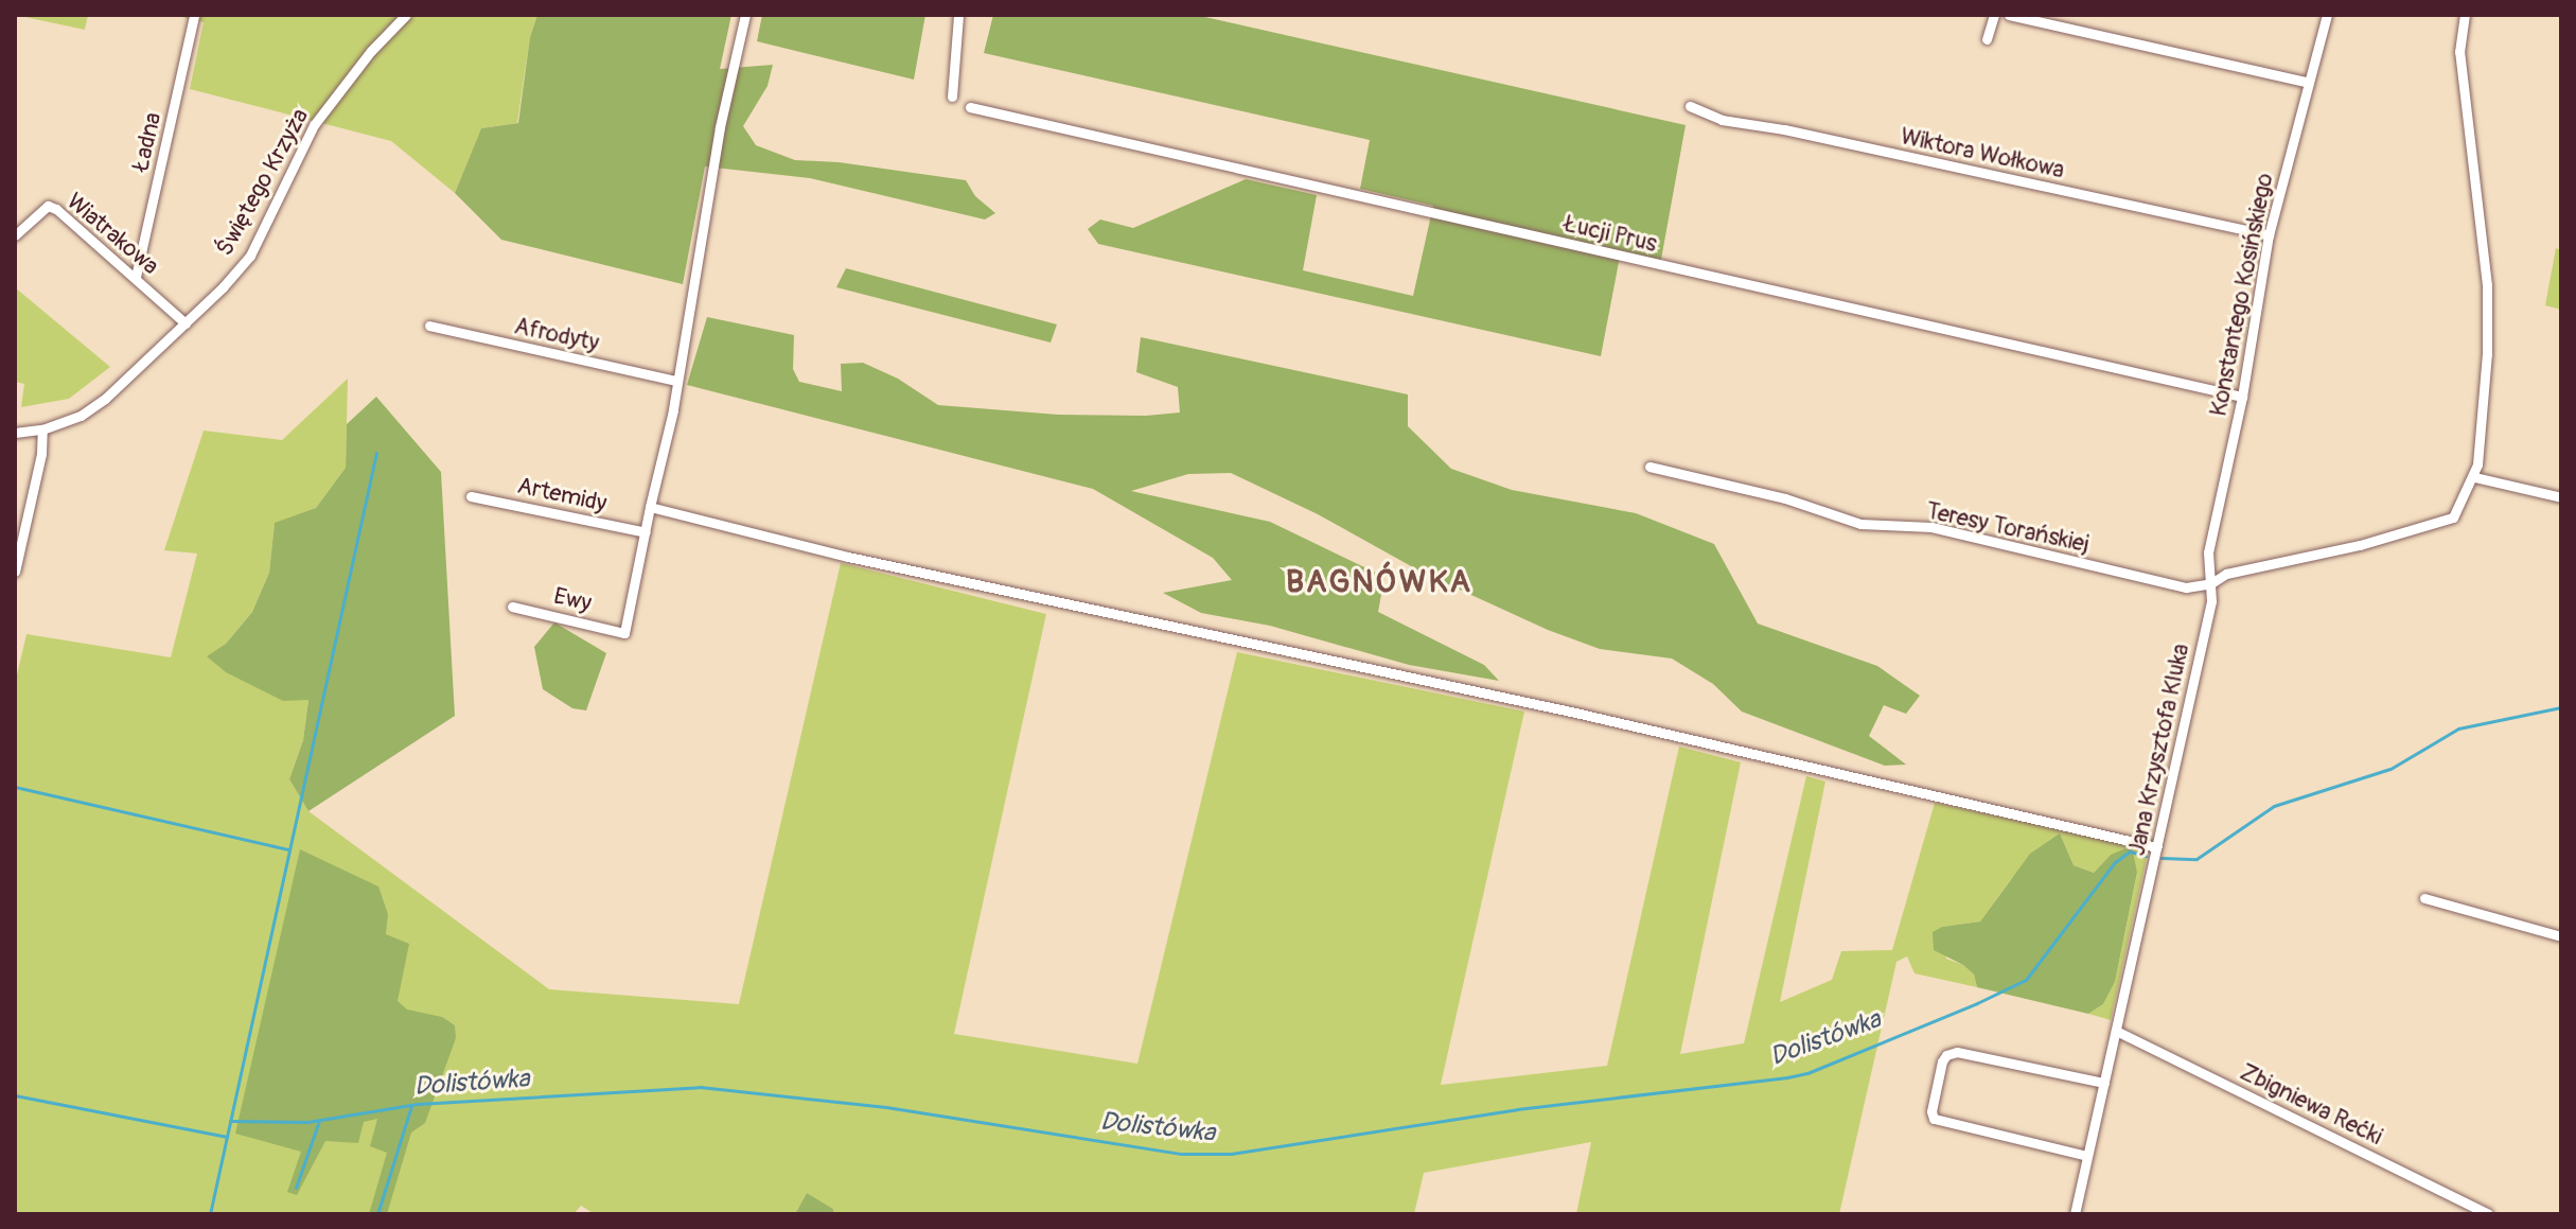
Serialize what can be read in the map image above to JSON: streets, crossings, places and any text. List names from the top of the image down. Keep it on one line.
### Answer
{"streets":{"street":["Ładna","Wiktora Wołkowa","Świętego Krzyża","Wiatrakowa","Łucji Prus","Konstantego Kosińskiego","Afrodyty","Artemidy","Teresy Torańskiej","Ewy","Jana Krzysztofa Kluka","Zbigniewa Rećki"]},"crossings":[["Ładna","Wiatrakowa"],["Wiktora Wołkowa","Konstantego Kosińskiego"],["Świętego Krzyża","Wiatrakowa"],["Łucji Prus","Konstantego Kosińskiego"],["Konstantego Kosińskiego","Teresy Torańskiej"],["Konstantego Kosińskiego","Jana Krzysztofa Kluka"],["Artemidy","Ewy"],["Teresy Torańskiej","Jana Krzysztofa Kluka"],["Jana Krzysztofa Kluka","Zbigniewa Rećki"]],"districts":["BAGNÓWKA"],"water":["Dolistówka"]}
